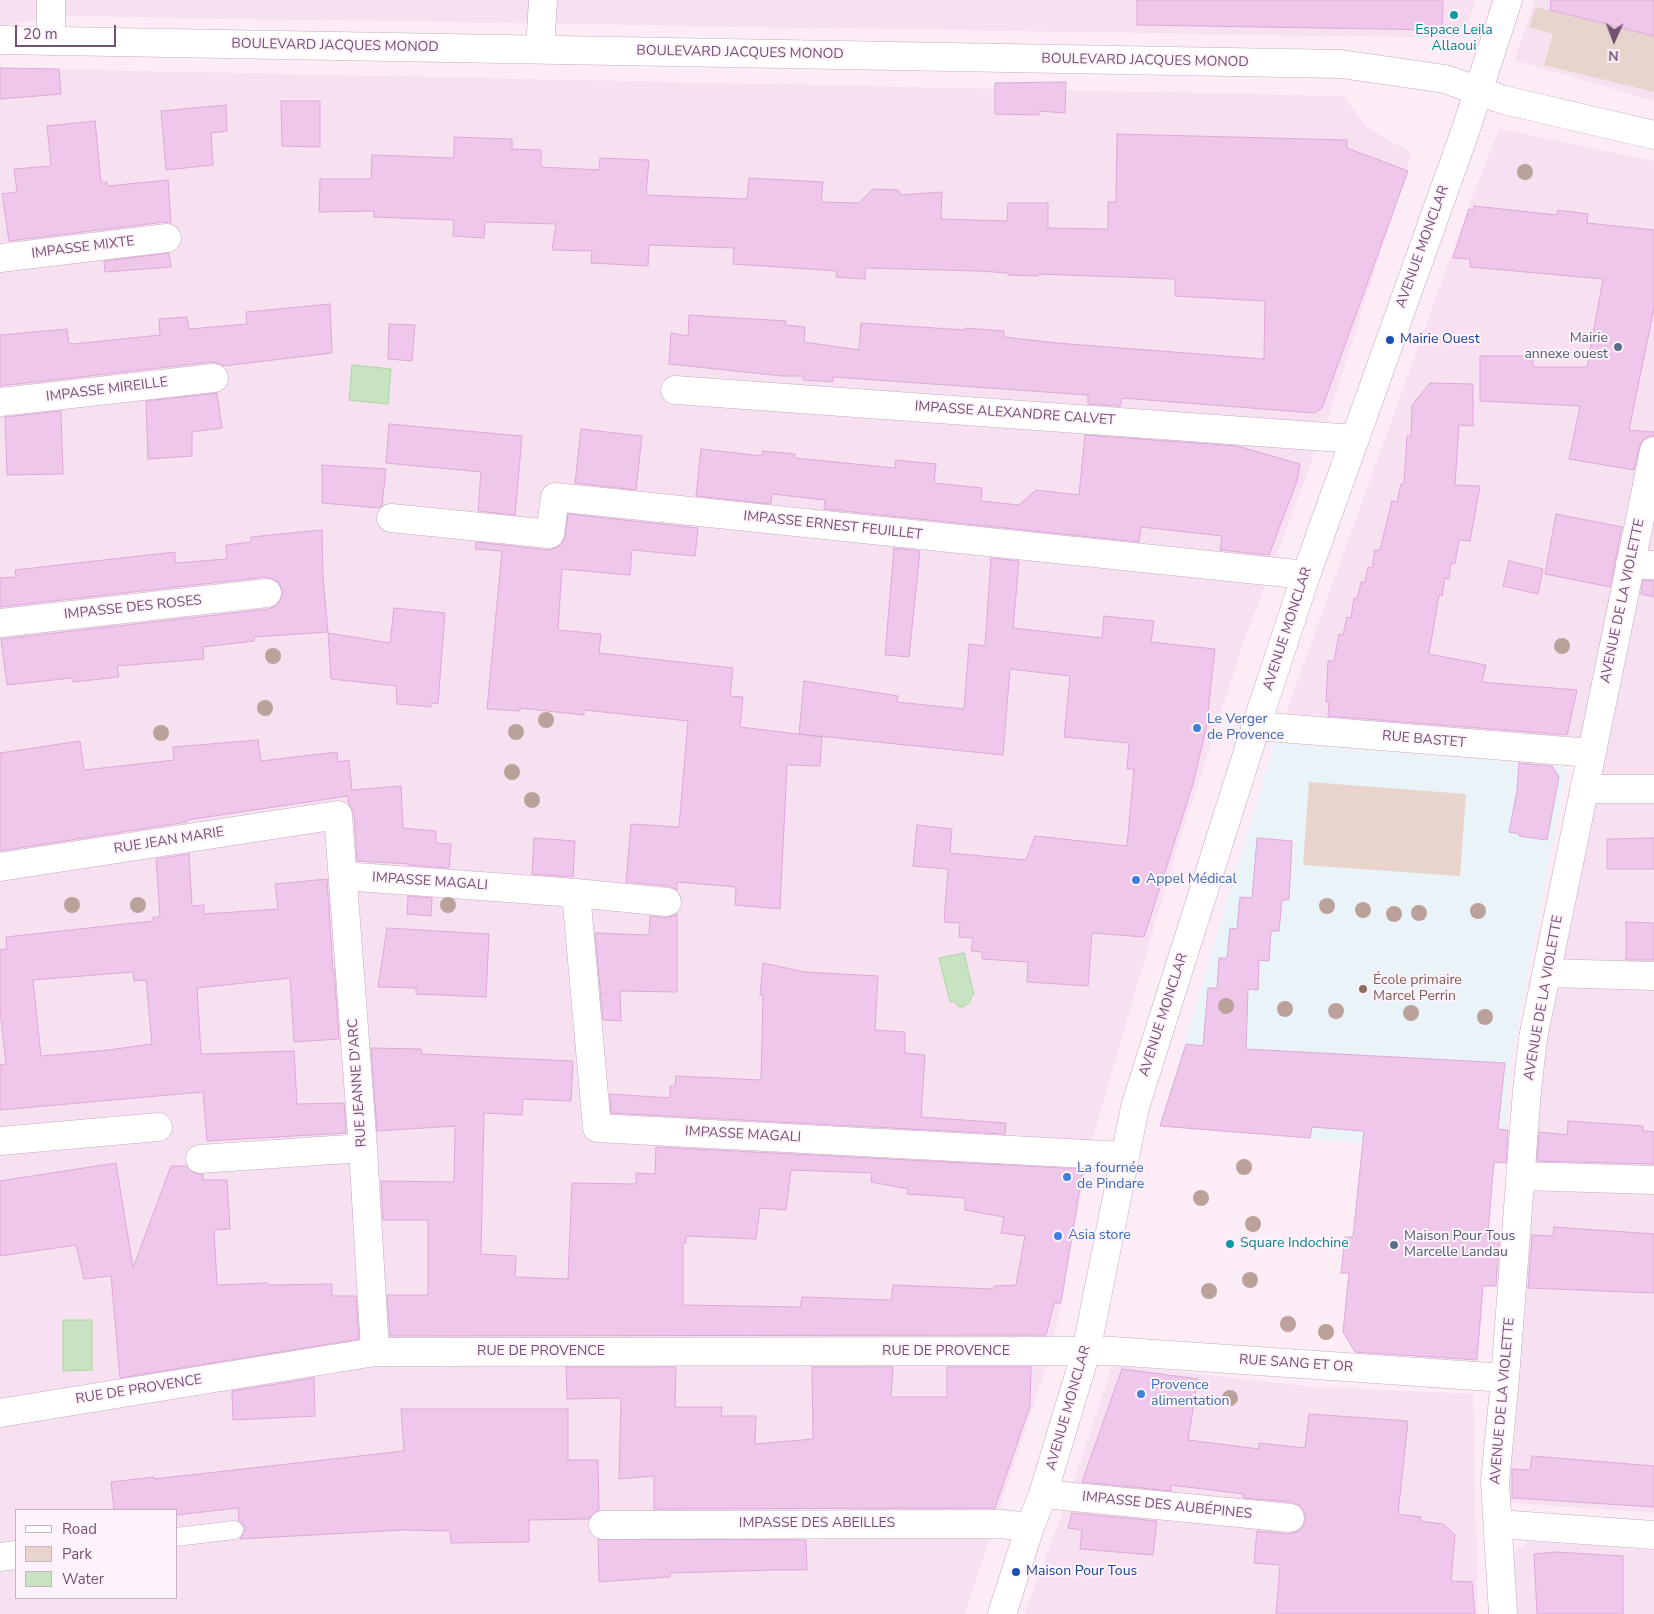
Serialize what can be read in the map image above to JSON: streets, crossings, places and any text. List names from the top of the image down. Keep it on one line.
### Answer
{"streets":{"street":["BOULEVARD JACQUES MONOD","AVENUE MONCLAR","IMPASSE MIXTE","IMPASSE MIREILLE","IMPASSE ALEXANDRE CALVET","IMPASSE ERNEST FEUILLET","AVENUE DE LA VIOLETTE","IMPASSE DES ROSES","RUE BASTET","RUE JEAN MARIE","IMPASSE MAGALI","RUE JEANNE D'ARC","RUE DE PROVENCE","RUE SANG ET OR","IMPASSE DES AUBÉPINES","IMPASSE DES ABEILLES"]},"crossings":[["BOULEVARD JACQUES MONOD","AVENUE MONCLAR"],["AVENUE MONCLAR","IMPASSE ALEXANDRE CALVET"],["AVENUE MONCLAR","IMPASSE ERNEST FEUILLET"],["AVENUE MONCLAR","RUE BASTET"],["AVENUE MONCLAR","IMPASSE MAGALI"],["AVENUE MONCLAR","RUE DE PROVENCE"],["AVENUE MONCLAR","RUE SANG ET OR"],["AVENUE MONCLAR","IMPASSE DES AUBÉPINES"],["AVENUE MONCLAR","IMPASSE DES ABEILLES"],["AVENUE DE LA VIOLETTE","RUE BASTET"],["AVENUE DE LA VIOLETTE","RUE SANG ET OR"],["RUE JEAN MARIE","RUE JEANNE D'ARC"],["IMPASSE MAGALI","RUE JEANNE D'ARC"],["RUE JEANNE D'ARC","RUE DE PROVENCE"],["RUE DE PROVENCE","RUE SANG ET OR"]],"places":["Espace Leila Allaoui","Mairie Ouest","Mairie annexe ouest","Le Verger de Provence","Appel Médical","École primaire Marcel Perrin","La fournée de Pindare","Asia store","Square Indochine","Maison Pour Tous Marcelle Landau","Provence alimentation","Maison Pour Tous"],"legend":["Road","Park","Water"],"scale_bar":"20 m","north":"bottom"}
